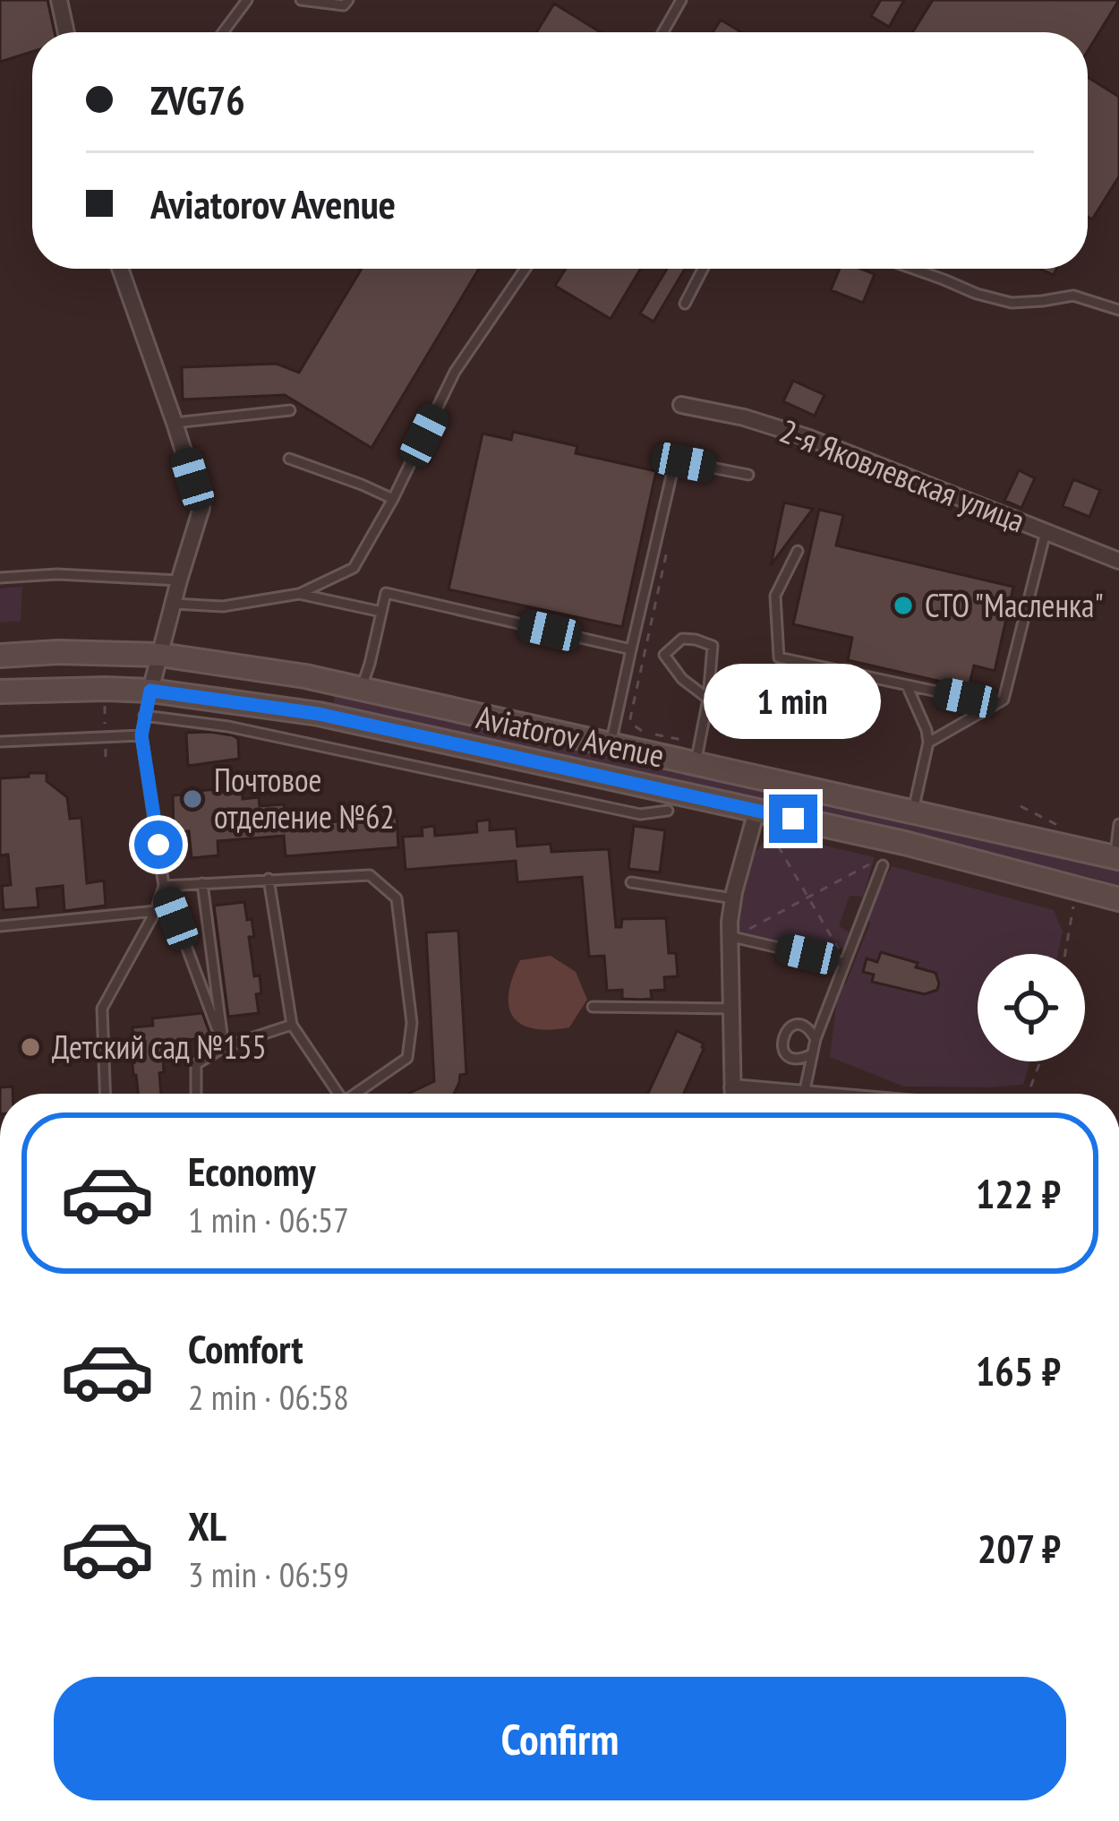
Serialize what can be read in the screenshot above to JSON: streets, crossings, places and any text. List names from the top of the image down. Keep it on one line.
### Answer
{"streets":{"main road":["Aviatorov Avenue"],"street":["2-я Яковлевская улица"]},"places":["СТО \"Масленка\"","Почтовое отделение №62","Детский сад №155"],"page":{"banner":["ZVG76","Aviatorov Avenue"],"bubble":"1 min","list":[{"name":"Economy","note":"1 min · 06:57","value":"122 ₽"},{"name":"Comfort","note":"2 min · 06:58","value":"165 ₽"},{"name":"XL","note":"3 min · 06:59","value":"207 ₽"}],"buttons":"Confirm"}}
